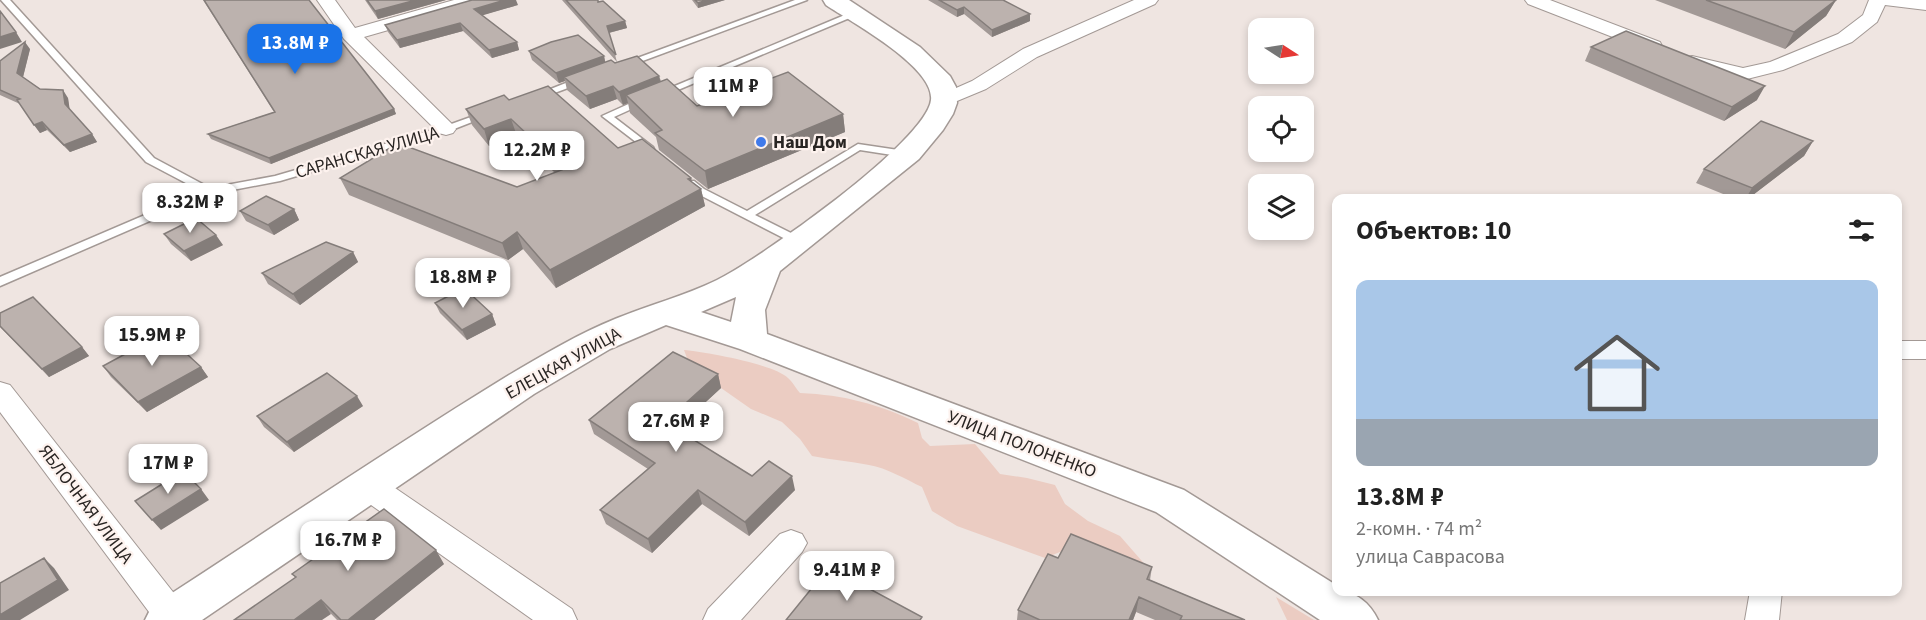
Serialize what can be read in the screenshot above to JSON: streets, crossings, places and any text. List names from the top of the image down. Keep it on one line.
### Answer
{"streets":{"main road":["ЕЛЕЦКАЯ УЛИЦА","УЛИЦА ПОЛОНЕНКО"],"street":["ЯБЛОЧНАЯ УЛИЦА"],"lane":["САРАНСКАЯ УЛИЦА"]},"crossings":[["ЕЛЕЦКАЯ УЛИЦА","УЛИЦА ПОЛОНЕНКО"],["ЕЛЕЦКАЯ УЛИЦА","ЯБЛОЧНАЯ УЛИЦА"]],"places":["Наш Дом"],"north":"right","page":{"price":["13.8M ₽","11M ₽","12.2M ₽","8.32M ₽","18.8M ₽","15.9M ₽","27.6M ₽","17M ₽","16.7M ₽","9.41M ₽"],"heading":"Объектов: 10","list":[{"name":"13.8M ₽","note":"2-комн. · 74 m² · улица Саврасова"}]}}
